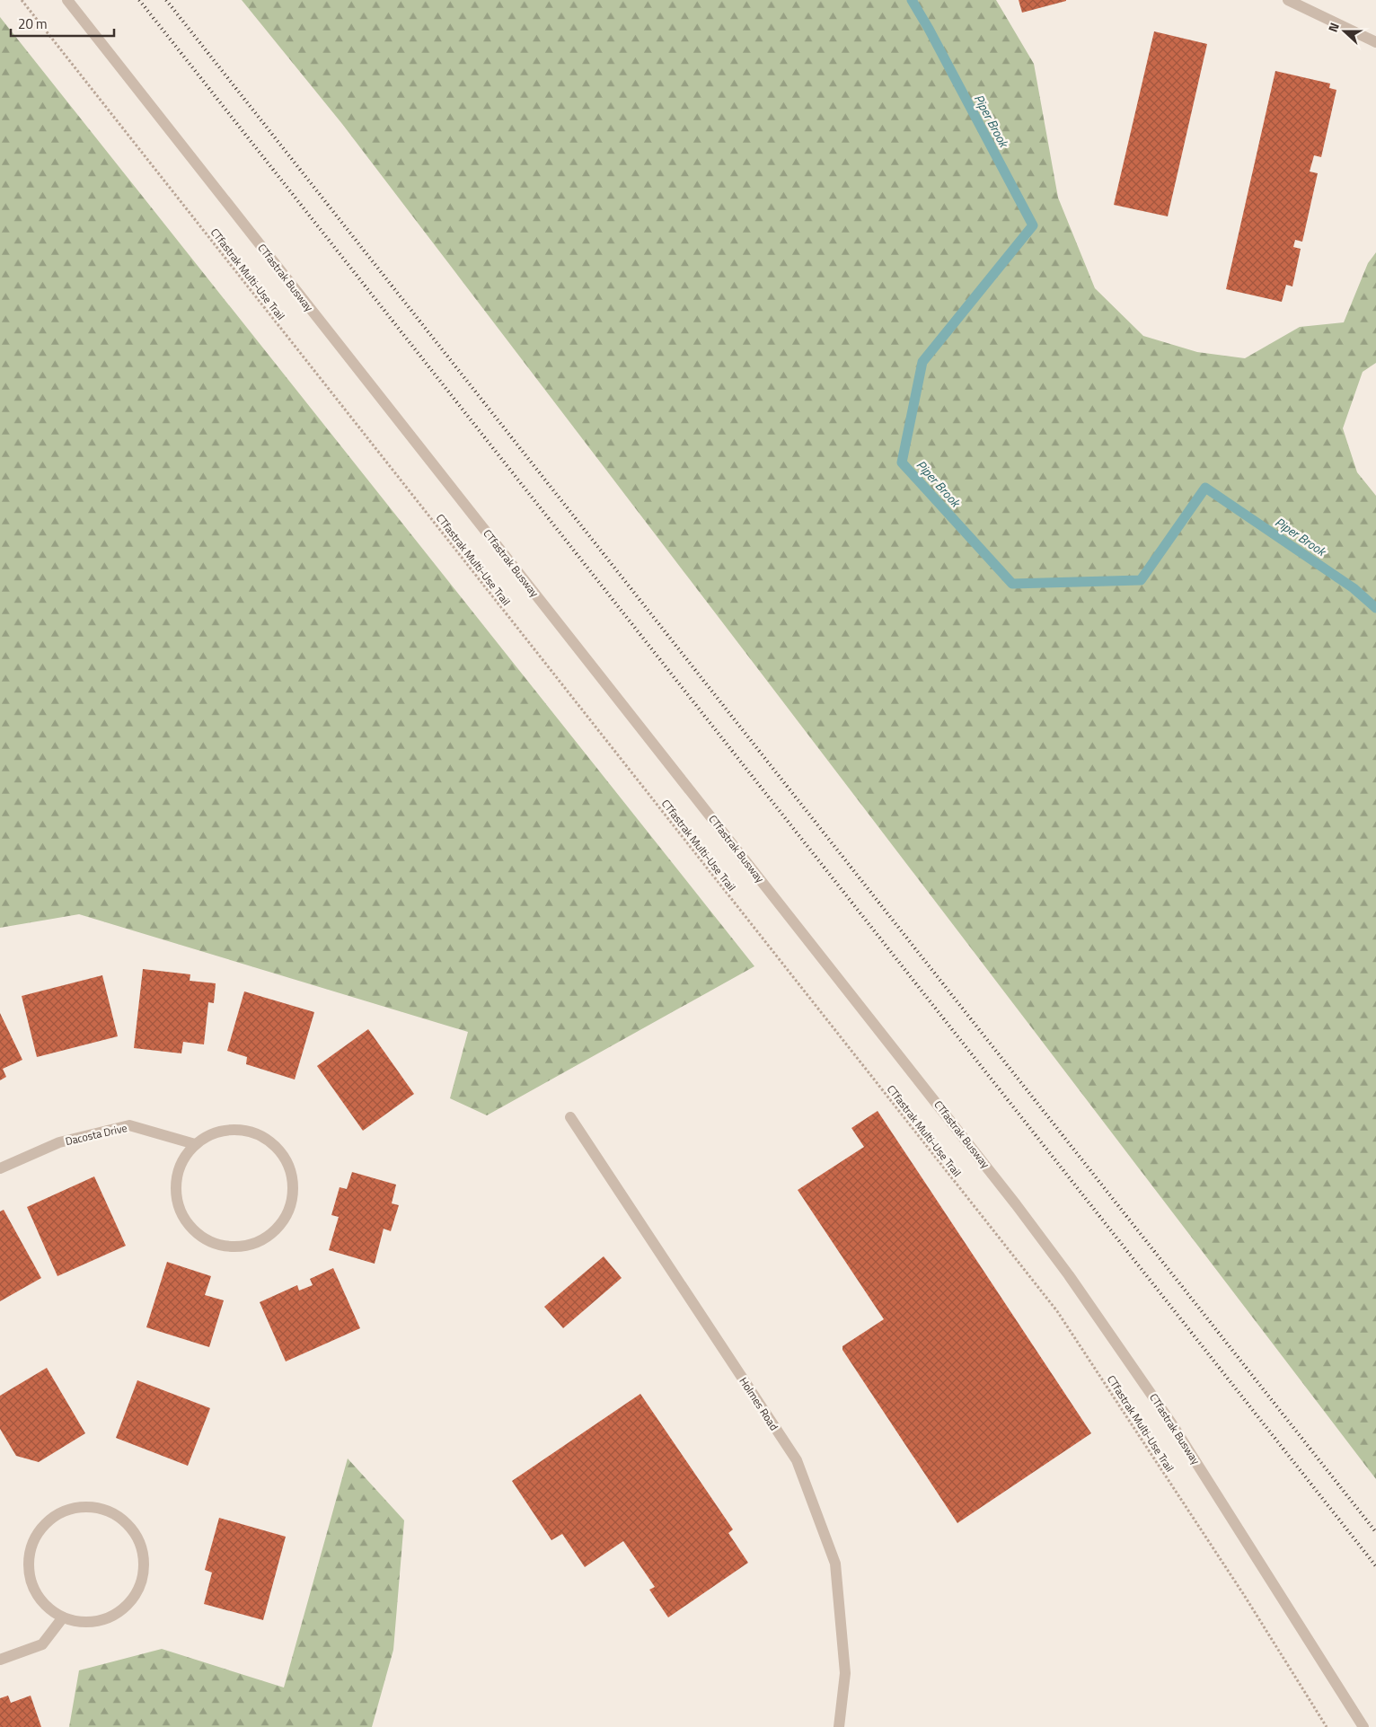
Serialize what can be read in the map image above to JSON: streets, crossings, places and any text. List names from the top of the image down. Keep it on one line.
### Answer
{"streets":{"street":["CTfastrak Busway","Dacosta Drive","Holmes Road"],"path":["CTfastrak Multi-Use Trail"]},"water":["Piper Brook"],"scale_bar":"20 m","north":"left"}
